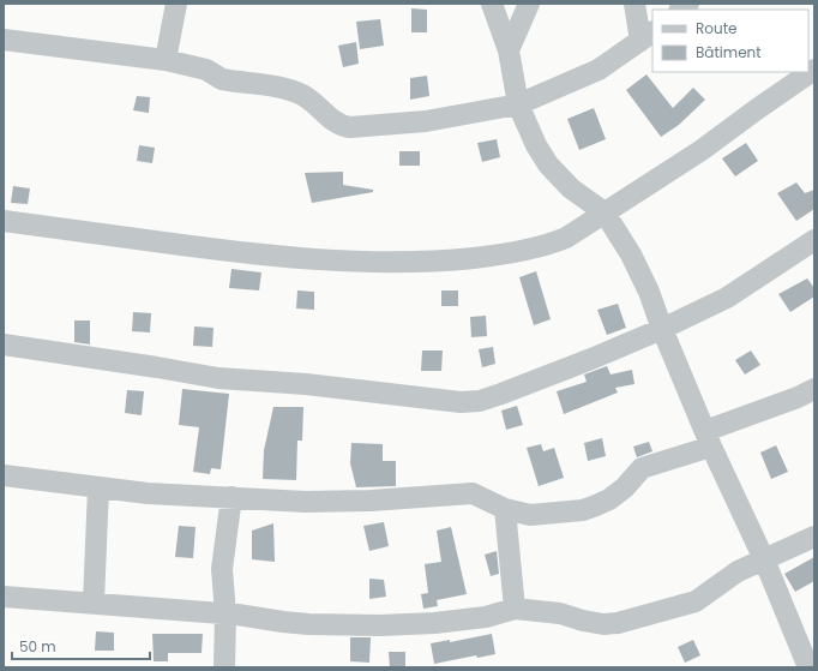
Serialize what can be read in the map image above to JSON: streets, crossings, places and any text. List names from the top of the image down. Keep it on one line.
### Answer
{"legend":["Route","Bâtiment"],"scale_bar":"50 m"}
